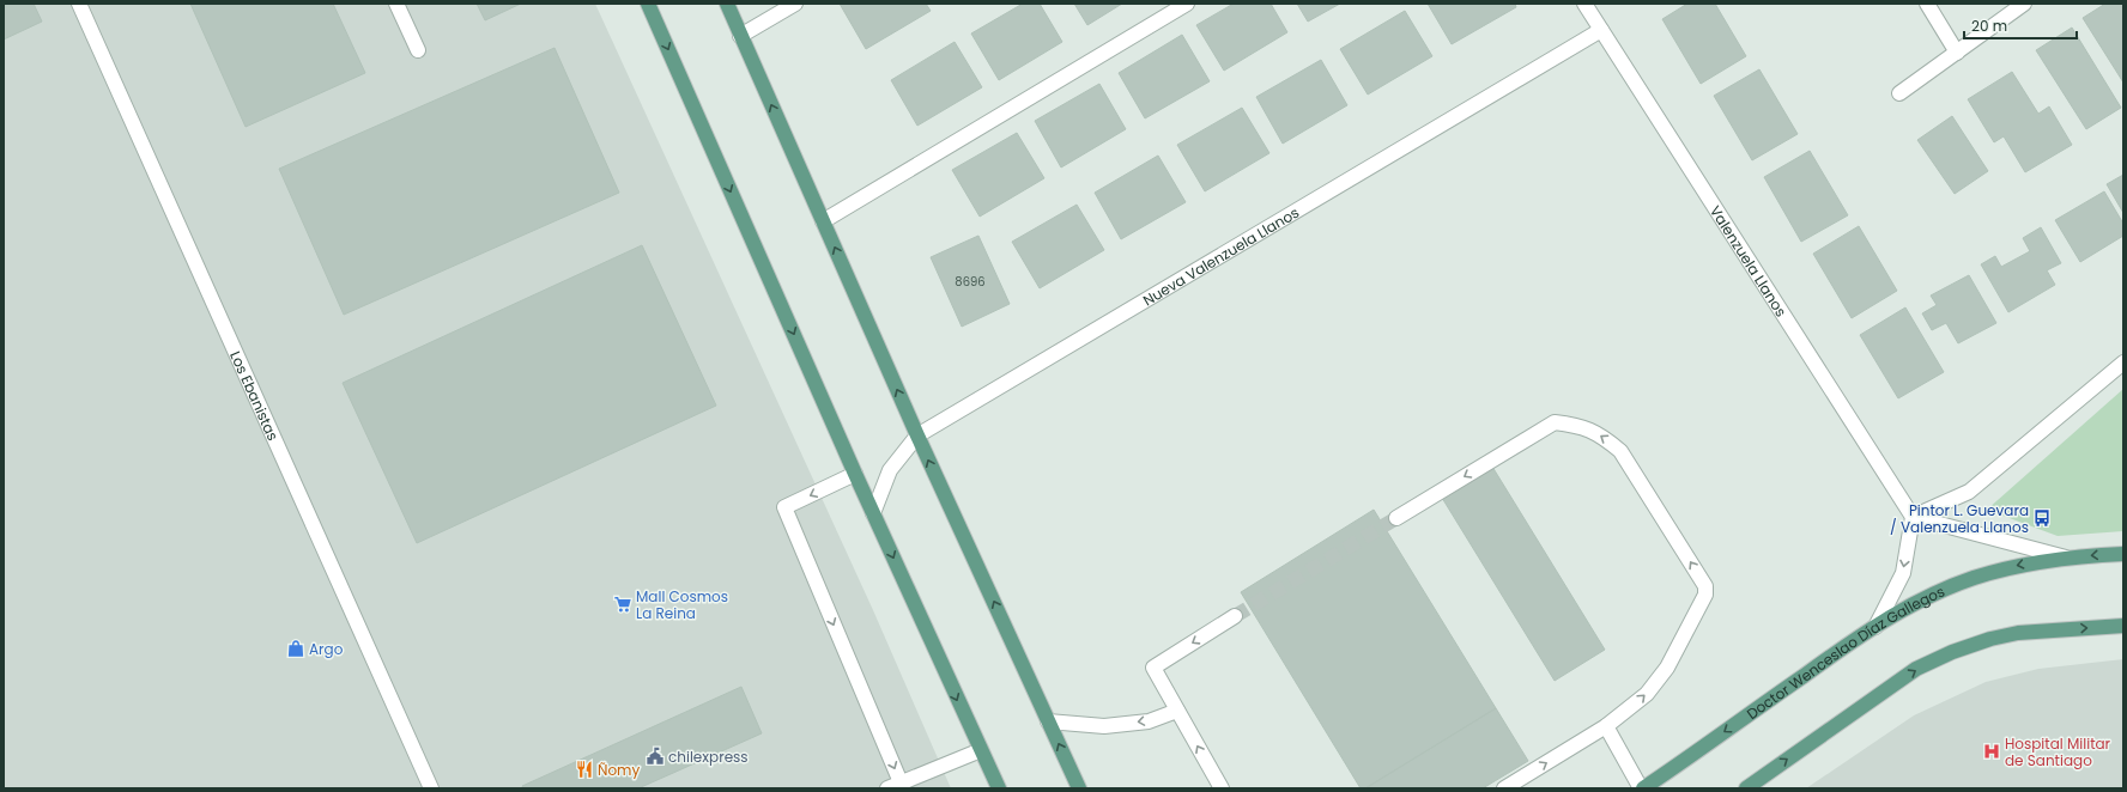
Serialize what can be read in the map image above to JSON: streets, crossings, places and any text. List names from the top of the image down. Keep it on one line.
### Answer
{"streets":{"main road":["Doctor Wenceslao Díaz Gallegos"],"street":["Nueva Valenzuela Llanos","Valenzuela Llanos","Los Ebanistas"]},"crossings":[["Nueva Valenzuela Llanos","Valenzuela Llanos"]],"places":{"bus stop":["Pintor L. Guevara / Valenzuela Llanos"],"supermarket":["Mall Cosmos La Reina"],"shop":["Argo"],"hospital":["Hospital Militar de Santiago"],"public building":["chilexpress"],"restaurant":["Ñomy"]},"house_numbers":["8696"],"scale_bar":"20 m"}
